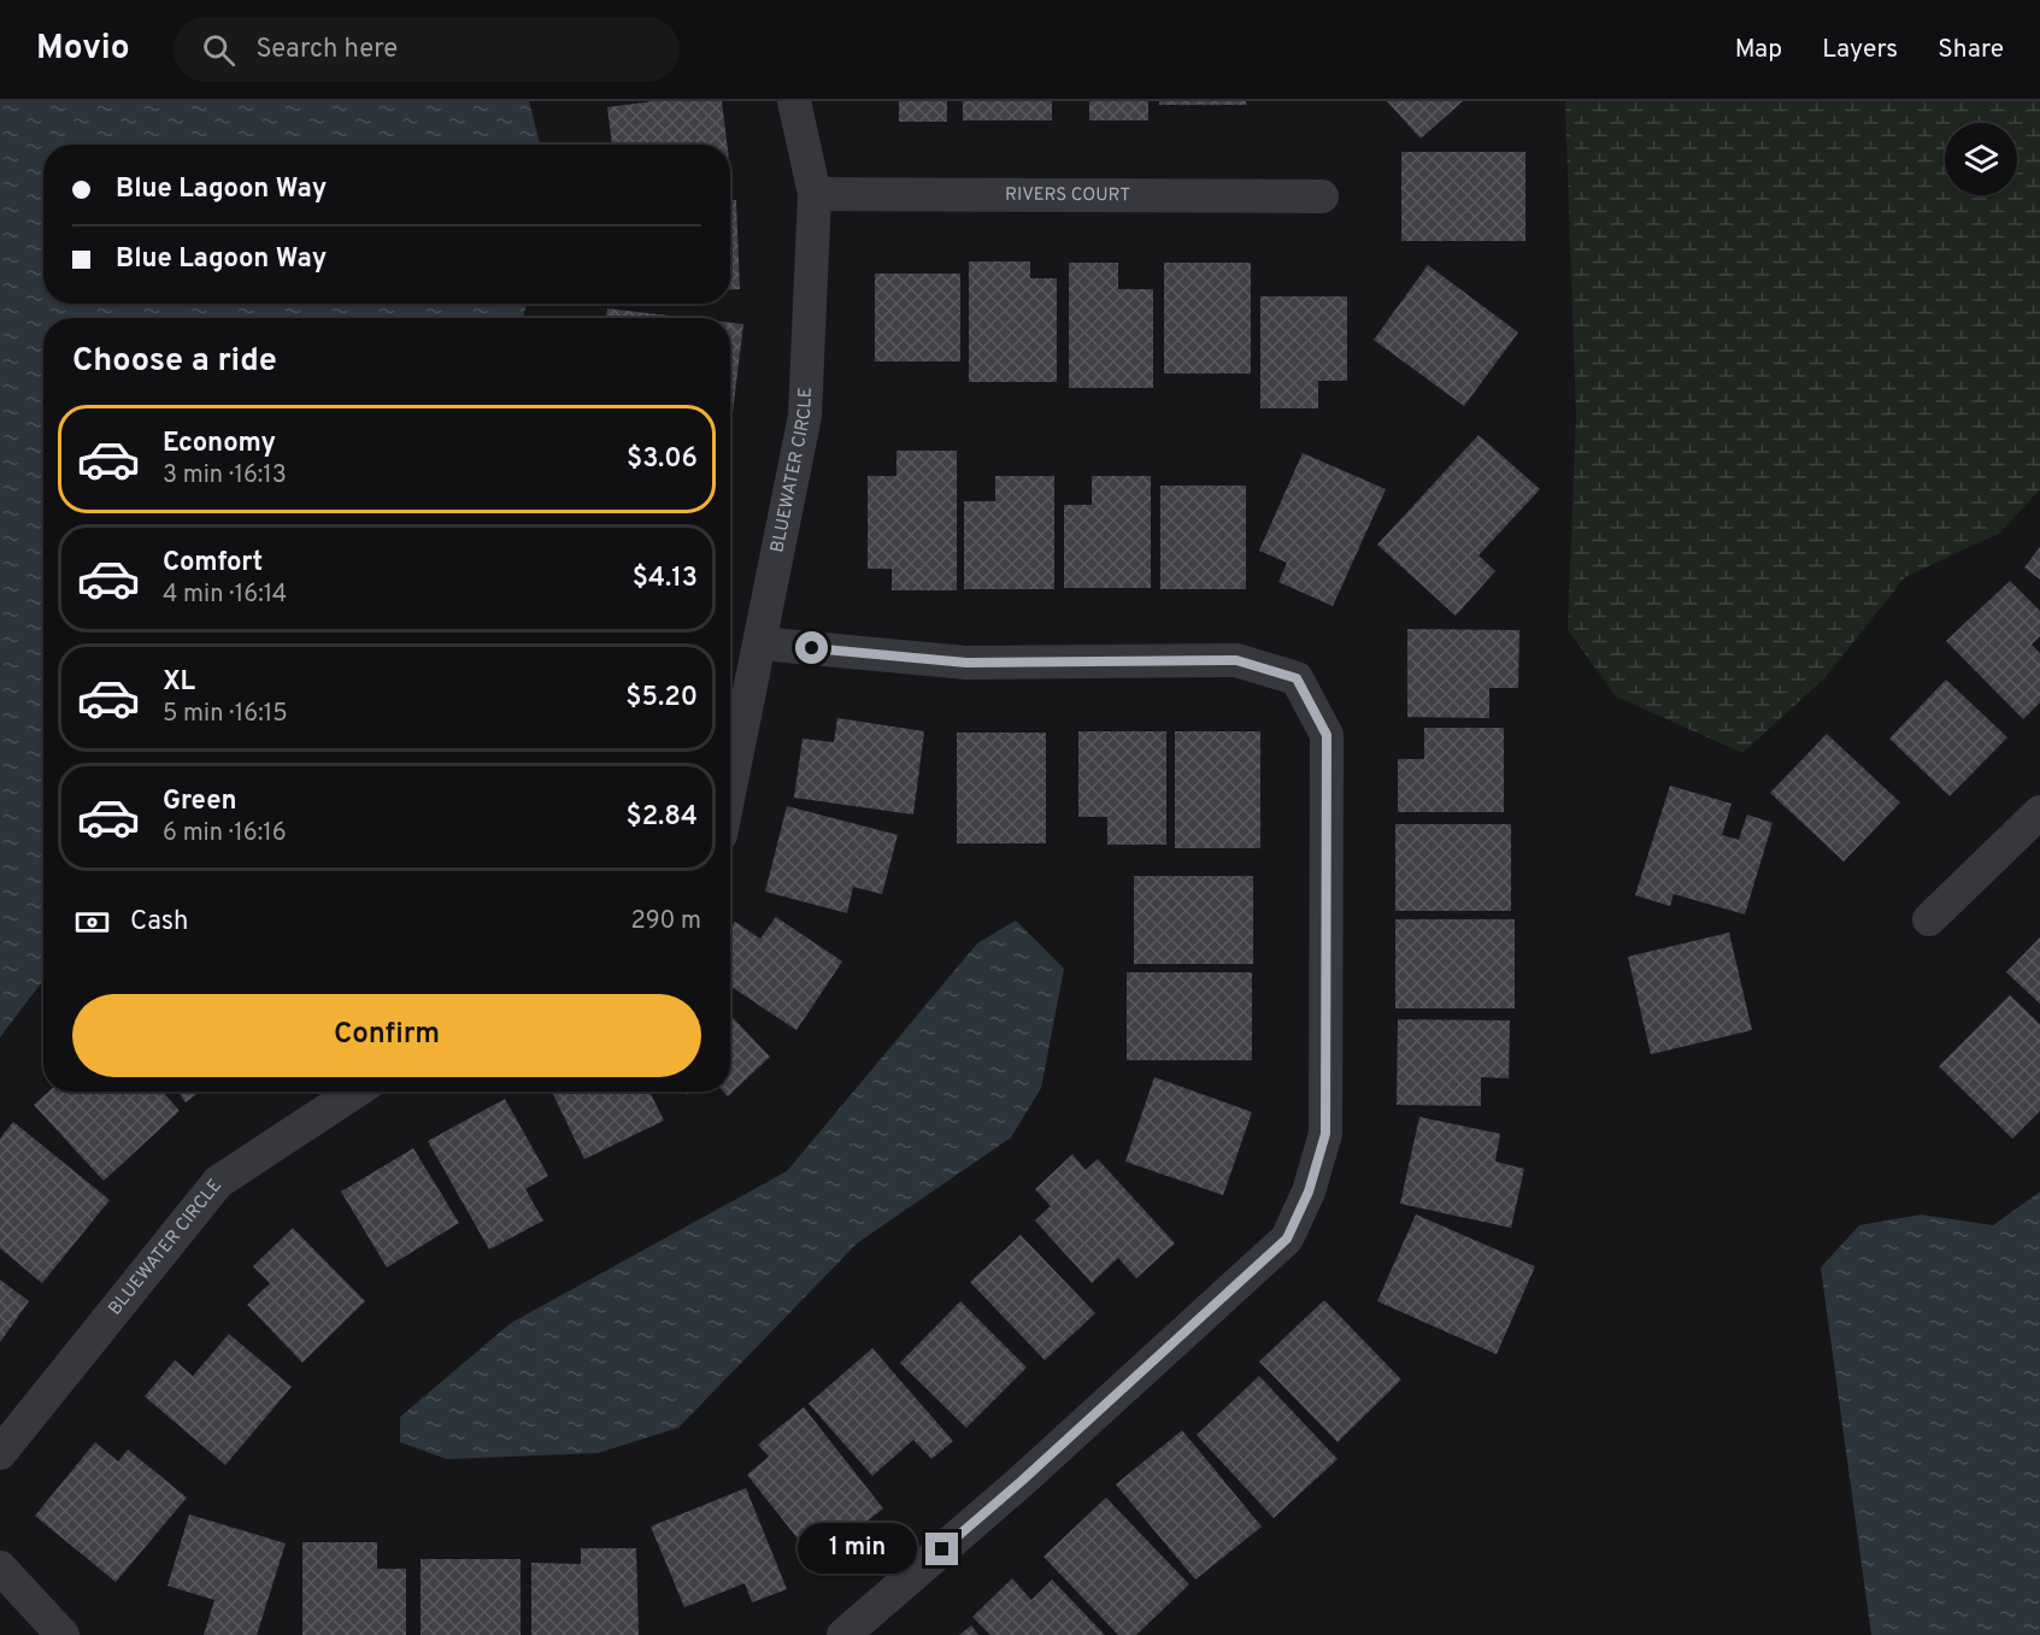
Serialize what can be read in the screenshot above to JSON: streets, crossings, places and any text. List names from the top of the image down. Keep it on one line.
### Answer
{"streets":{"street":["RIVERS COURT","BLUEWATER CIRCLE"]},"crossings":[["RIVERS COURT","BLUEWATER CIRCLE"]],"page":{"header":"Movio","search":"Search here","nav":["Map","Layers","Share"],"banner":["Blue Lagoon Way","Blue Lagoon Way"],"heading":"Choose a ride","list":[{"name":"Economy","note":"3 min · 16:13","value":"$3.06"},{"name":"Comfort","note":"4 min · 16:14","value":"$4.13"},{"name":"XL","note":"5 min · 16:15","value":"$5.20"},{"name":"Green","note":"6 min · 16:16","value":"$2.84"}],"pay":["Cash","290 m"],"buttons":"Confirm","bubble":"1 min"}}
